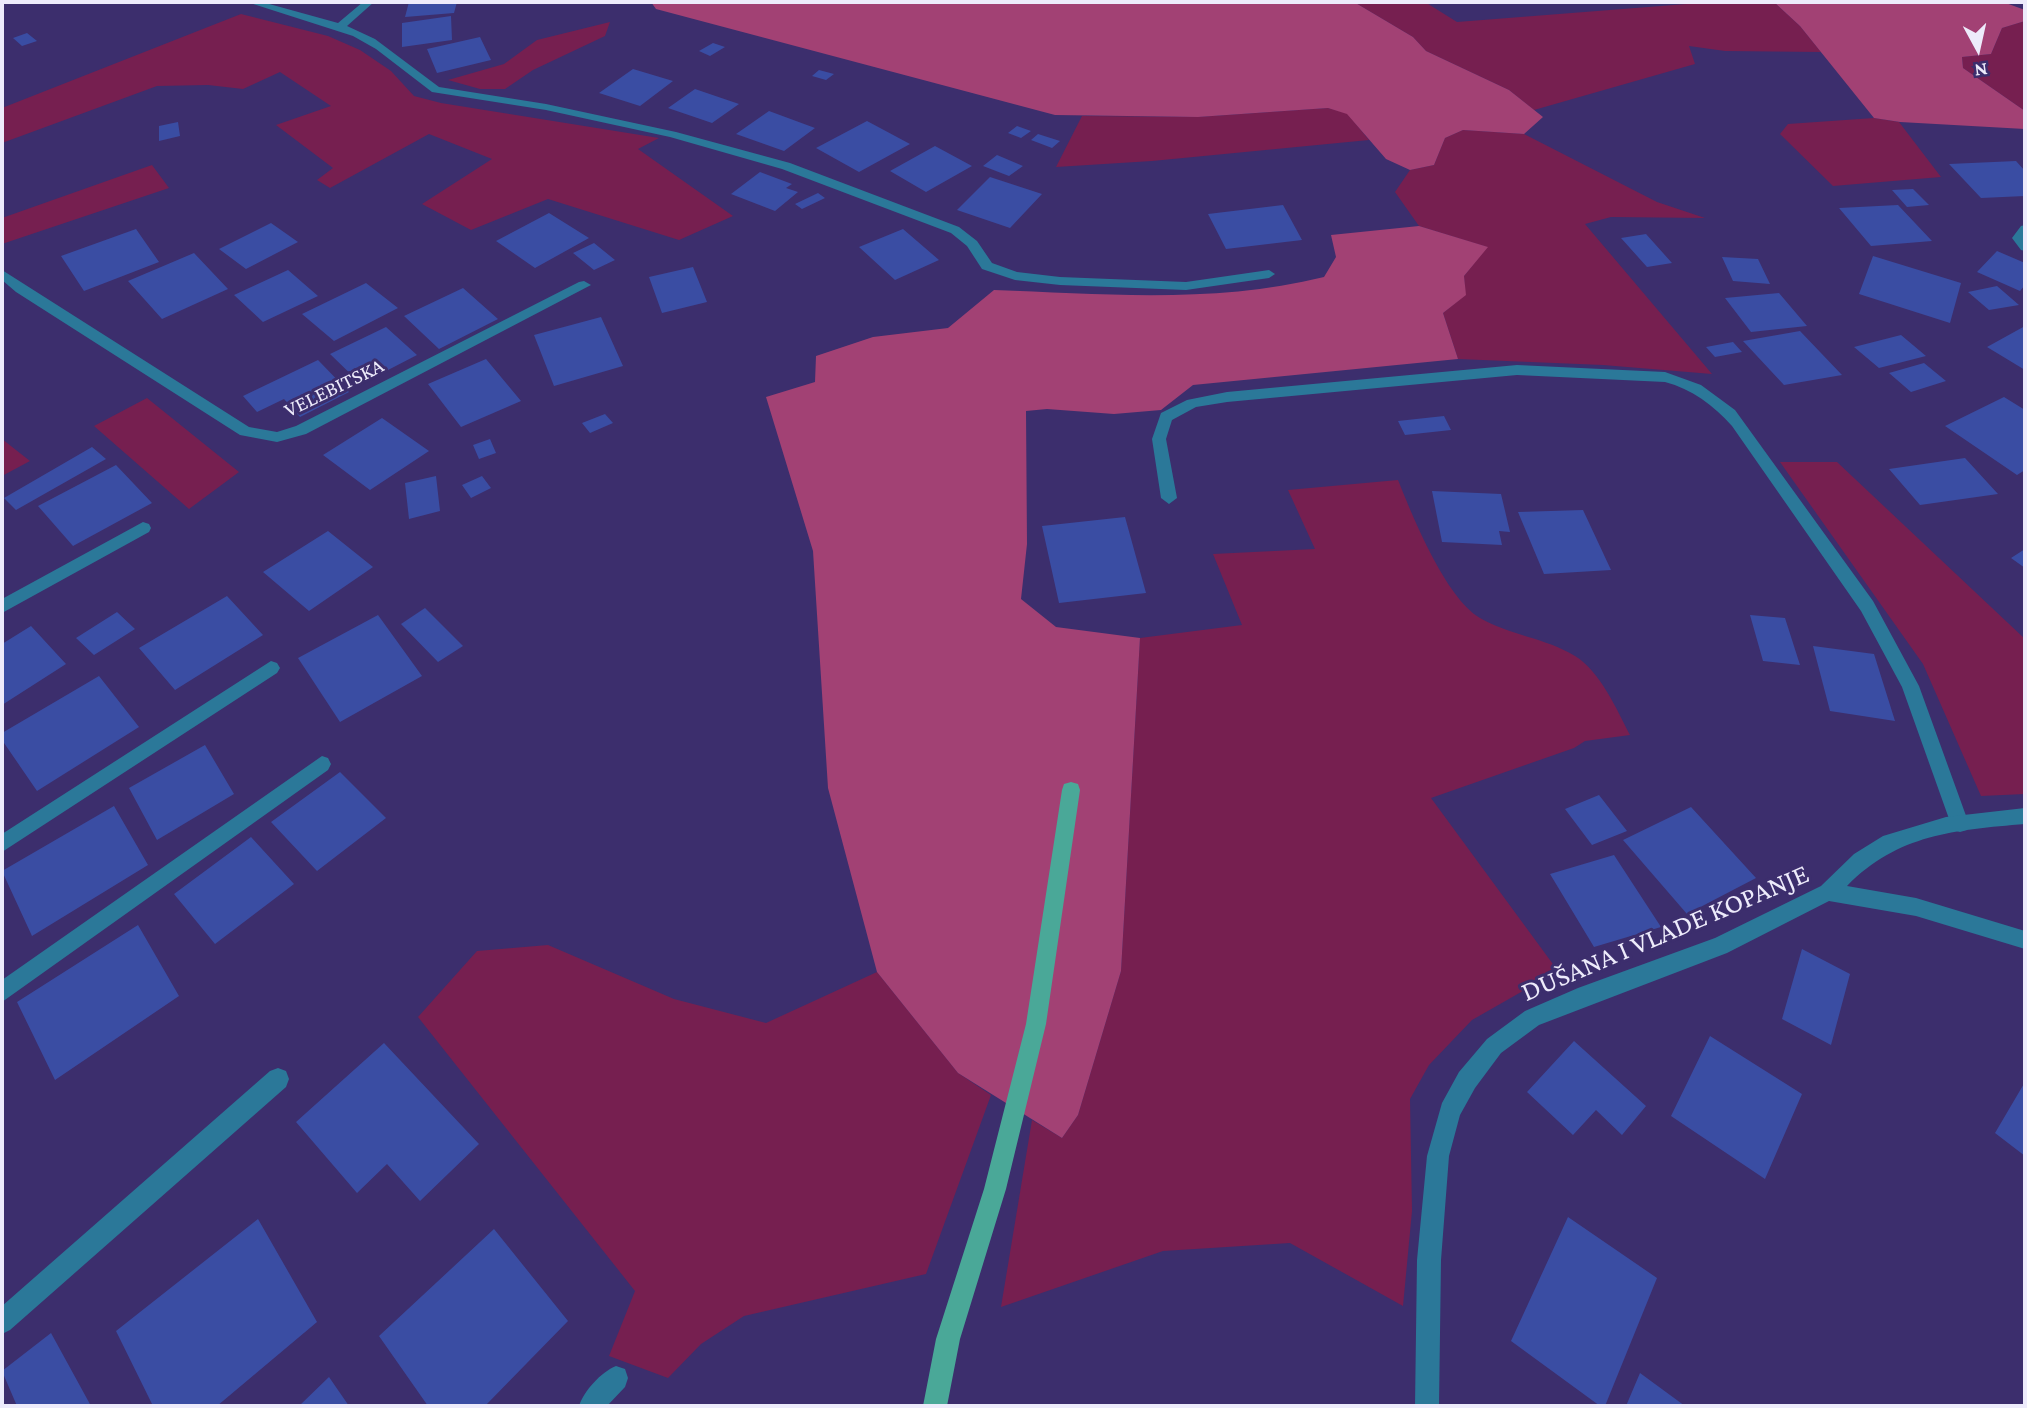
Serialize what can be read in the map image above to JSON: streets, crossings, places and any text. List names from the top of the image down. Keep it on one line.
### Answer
{"streets":{"street":["VELEBITSKA","DUŠANA I VLADE KOPANJE"]},"north":"bottom"}
